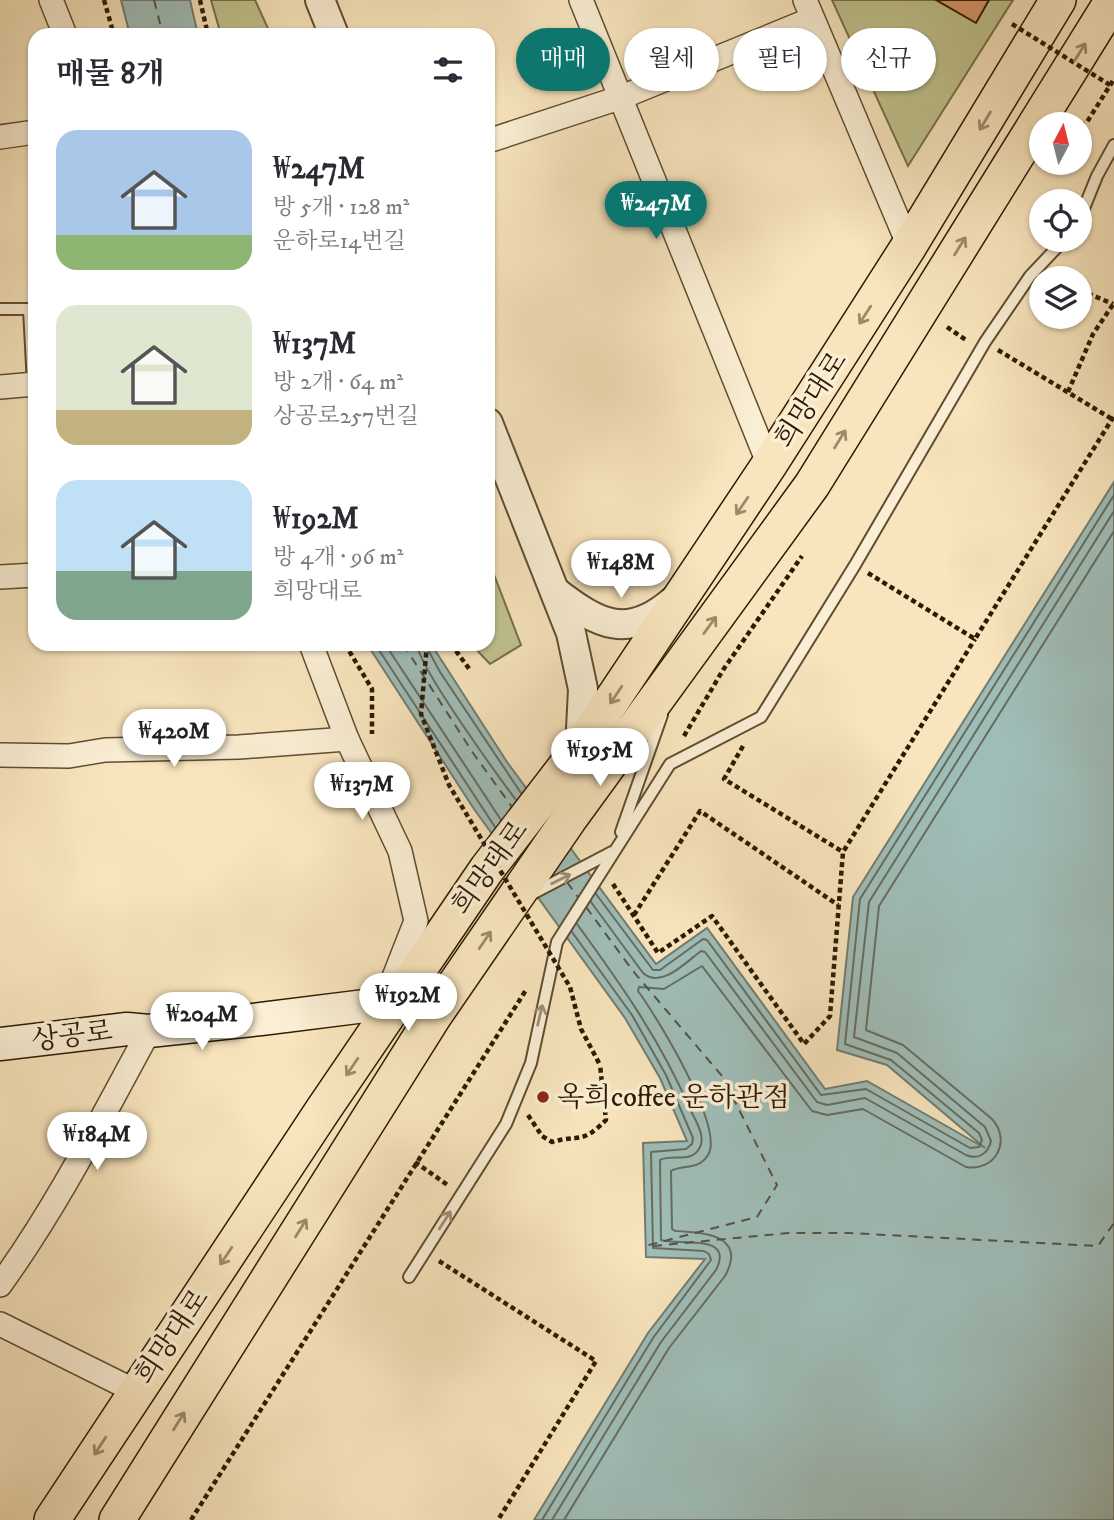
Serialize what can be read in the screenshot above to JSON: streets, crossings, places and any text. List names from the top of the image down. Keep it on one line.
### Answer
{"streets":{"main road":["희망대로","상공로"]},"crossings":[["희망대로","상공로"]],"places":["옥희coffee 운하관점"],"north":"top","page":{"chip":["매매","월세","필터","신규"],"heading":"매물 8개","list":[{"name":"₩247M","note":"방 5개 · 128 m² · 운하로14번길"},{"name":"₩137M","note":"방 2개 · 64 m² · 상공로257번길"},{"name":"₩192M","note":"방 4개 · 96 m² · 희망대로"}],"price":["₩247M","₩148M","₩420M","₩195M","₩137M","₩192M","₩204M","₩184M"]}}
